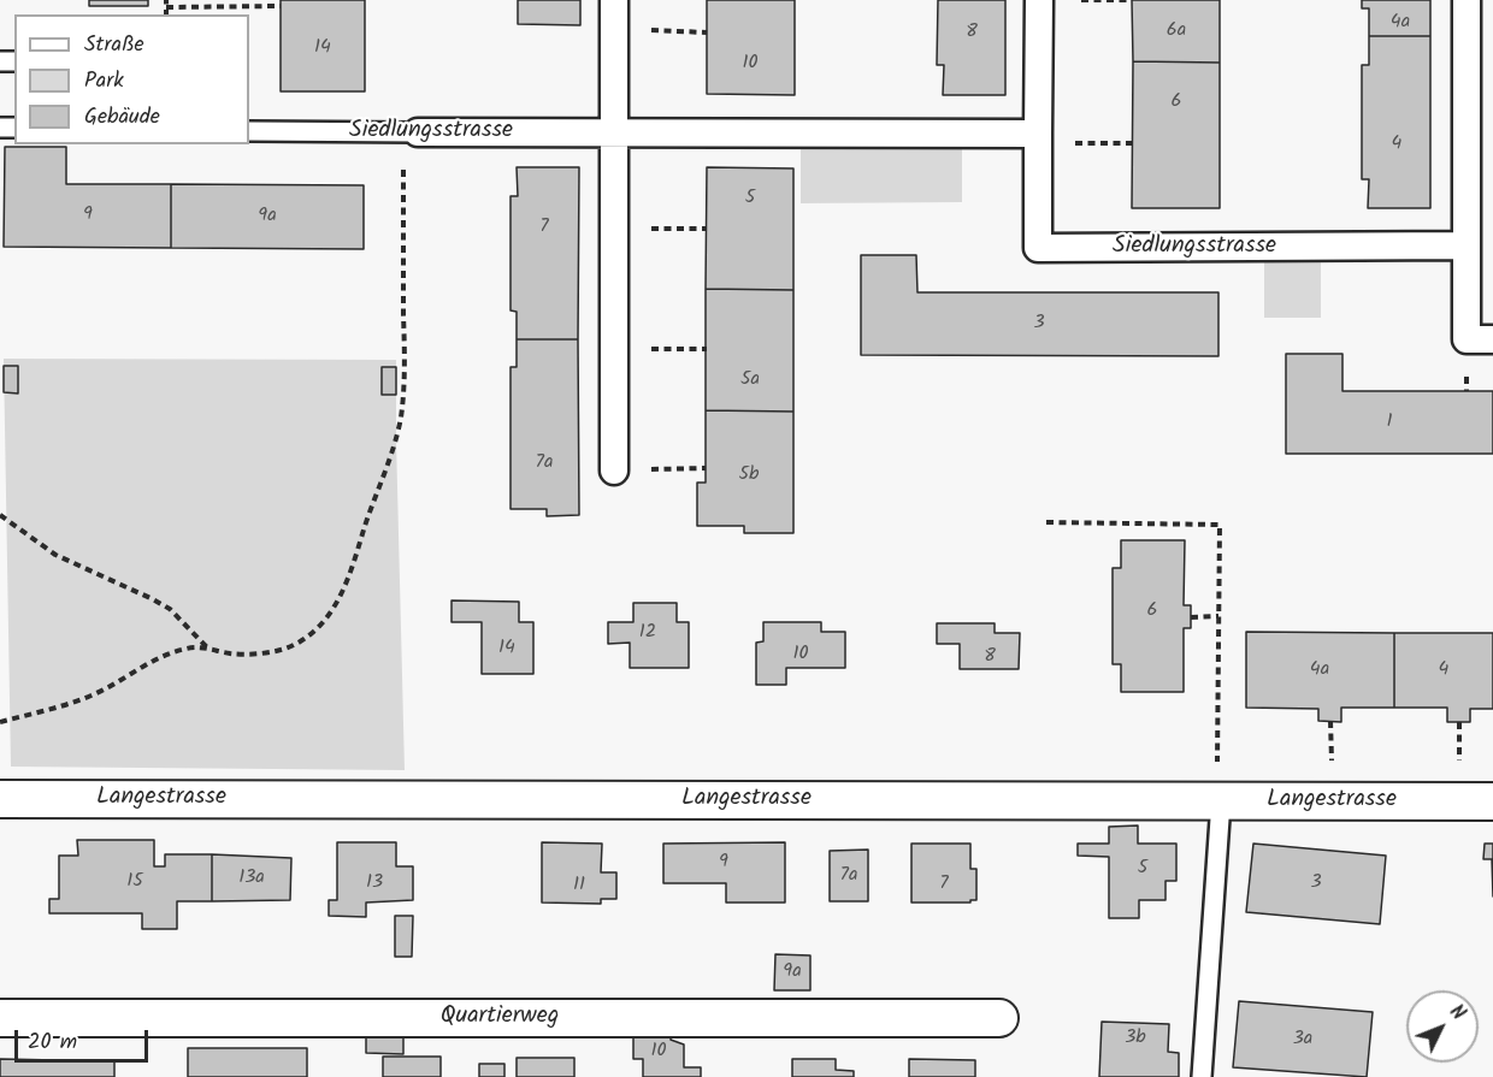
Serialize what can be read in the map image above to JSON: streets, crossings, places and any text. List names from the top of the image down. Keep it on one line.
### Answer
{"streets":{"street":["Siedlungsstrasse","Langestrasse","Quartierweg"]},"house_numbers":["4a","6a","8","14","10","6","4","5","9","9a","7","3","5a","1","7a","5b","6","12","14","10","8","4a","4","9","5","7a","13a","15","13","3","7","11","9a","3b","3a","10"],"legend":["Straße","Park","Gebäude"],"scale_bar":"20 m","north":"top right"}
